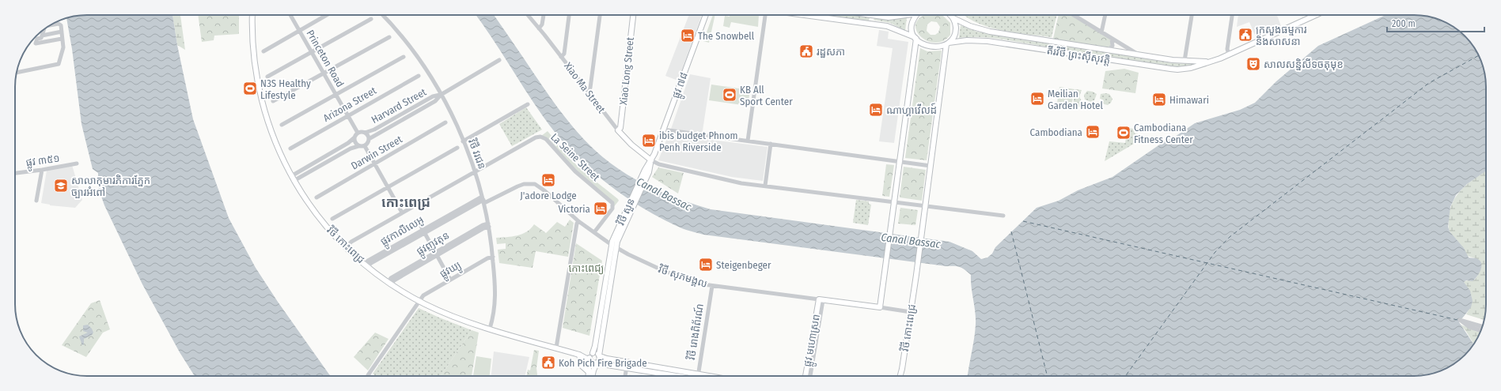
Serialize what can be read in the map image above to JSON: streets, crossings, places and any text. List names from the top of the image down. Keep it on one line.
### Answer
{"streets":{"main road":["តីរវិថី ព្រះស៊ីសុវត្តិ","Xiao Long Street","ផ្លូវ ៧៨","Xiao Ma Street","វិថី សួន","វិថី កោះពេជ្រ","វិថី សុភមង្គល","ផ្លូវ មហោស្រព"],"street":["Princeton Road","Arizona Street","Harvard Street","Darwin Street","វិថី វរជន","La Seine Street","ផ្លូវ ៣៥១","ផ្លូវកាលីលេអូ","ផ្លូវញូវតុន","ផ្លូវឃ្យូ","វិថី រោងពិព័រណ៍"]},"crossings":[["តីរវិថី ព្រះស៊ីសុវត្តិ","វិថី កោះពេជ្រ"],["Princeton Road","Arizona Street"],["Princeton Road","Harvard Street"],["Xiao Long Street","Xiao Ma Street"],["ផ្លូវ ៧៨","Xiao Ma Street"],["ផ្លូវ ៧៨","វិថី សួន"],["Xiao Ma Street","វិថី សួន"],["Harvard Street","វិថី វរជន"],["វិថី វរជន","La Seine Street"],["វិថី វរជន","ផ្លូវកាលីលេអូ"],["វិថី វរជន","ផ្លូវញូវតុន"],["វិថី វរជន","វិថី កោះពេជ្រ"],["វិថី វរជន","ផ្លូវឃ្យូ"],["វិថី វរជន","វិថី សុភមង្គល"],["La Seine Street","វិថី កោះពេជ្រ"],["La Seine Street","វិថី សុភមង្គល"],["វិថី សួន","វិថី កោះពេជ្រ"],["វិថី សួន","វិថី សុភមង្គល"],["ផ្លូវកាលីលេអូ","វិថី កោះពេជ្រ"],["ផ្លូវកាលីលេអូ","វិថី សុភមង្គល"],["ផ្លូវញូវតុន","វិថី កោះពេជ្រ"],["វិថី កោះពេជ្រ","ផ្លូវឃ្យូ"],["វិថី កោះពេជ្រ","វិថី សុភមង្គល"],["វិថី សុភមង្គល","វិថី រោងពិព័រណ៍"],["វិថី សុភមង្គល","ផ្លូវ មហោស្រព"]],"districts":["កោះពេជ្រ"],"water":["Canal Bassac"],"parks":["កោះពេជ្យ"],"places":{"public building":["ក្រសួងធម្មការ និងសាសនា","រដ្ឋសភា","Koh Pich Fire Brigade"],"hotel":["The Snowbell","Meilian Garden Hotel","Himawari","ណាហ្គាវើលដ៍","Cambodiana","ibis budget Phnom Penh Riverside","J'adore Lodge","Victoria","Steigenbeger"],"theatre":["សាលសន្និសីទចតុមុខ"],"sports":["N3S Healthy Lifestyle","KB All Sport Center","Cambodiana Fitness Center"],"school or university":["សាលាកុមារភិការភ្នែក ច្បារអំពៅ"]},"scale_bar":"200 m"}
